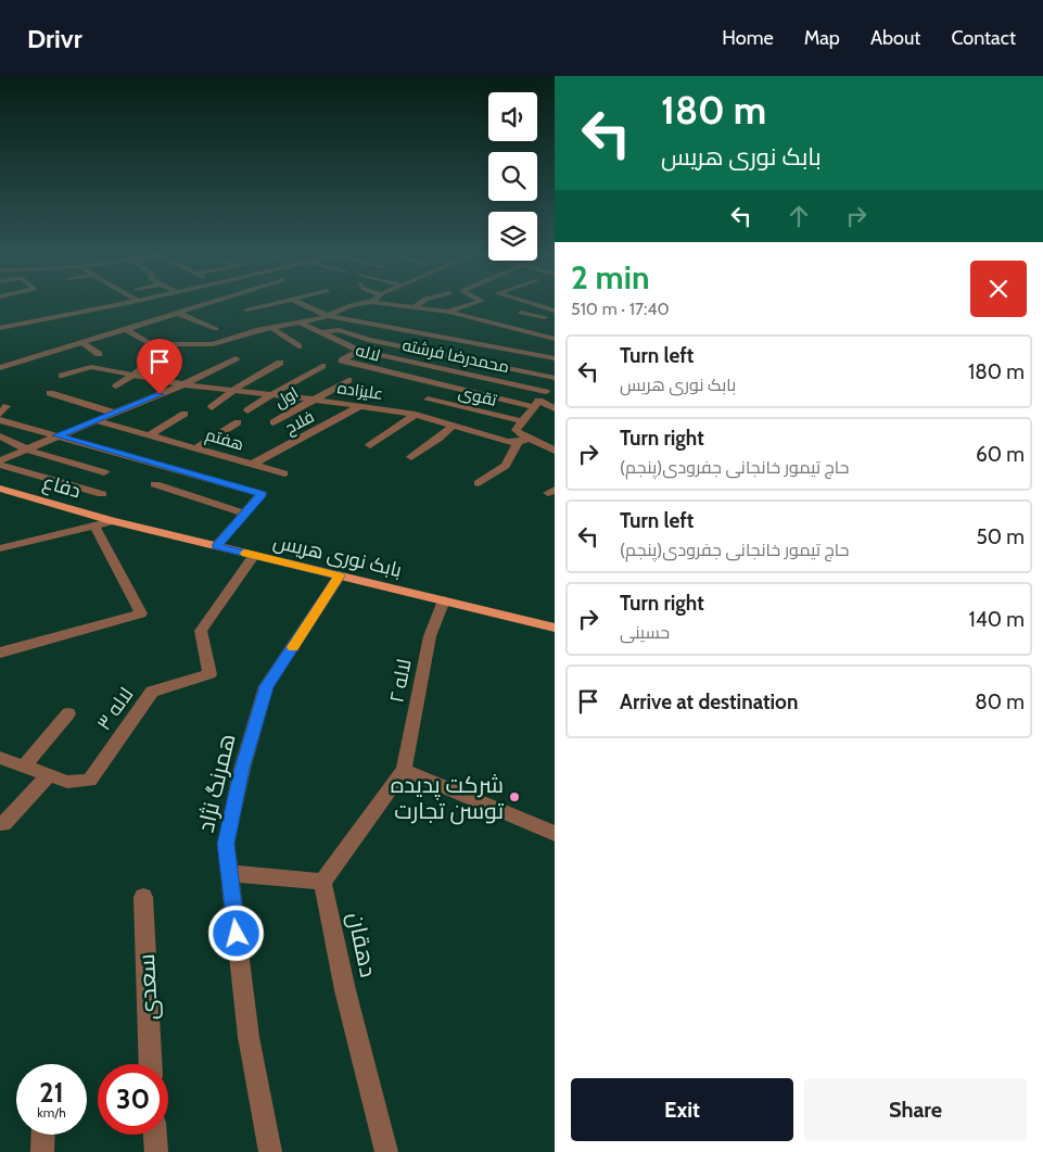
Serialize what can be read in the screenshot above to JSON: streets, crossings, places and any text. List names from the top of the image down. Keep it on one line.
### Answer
{"streets":{"main road":["دفاع","بابک نوری هریس"],"street":["لاله","محمدرضا فرشته","علیزاده","تقوی","اول","فلاح","هفتم","لاله ۲","لاله ۳","همرنگ نژاد","دهقان","سعدی"]},"crossings":[["لاله","محمدرضا فرشته"],["علیزاده","اول"],["علیزاده","فلاح"],["فلاح","هفتم"],["دفاع","بابک نوری هریس"],["بابک نوری هریس","لاله ۲"],["بابک نوری هریس","لاله ۳"],["بابک نوری هریس","همرنگ نژاد"]],"places":["شرکت پدیده توسن تجارت"],"page":{"header":"Drivr","nav":["Home","Map","About","Contact"],"turn":["180 m","بابک نوری هریس"],"heading":["2 min","510 m · 17:40"],"list":[{"name":"Turn left","note":"بابک نوری هریس","value":"180 m"},{"name":"Turn right","note":"حاج تیمور خانجانی جفرودی(پنجم)","value":"60 m"},{"name":"Turn left","note":"حاج تیمور خانجانی جفرودی(پنجم)","value":"50 m"},{"name":"Turn right","note":"حسینی","value":"140 m"},{"name":"Arrive at destination","value":"80 m"}],"speed":"21 km/h","limit":"30","buttons":["Exit","Share"]}}
